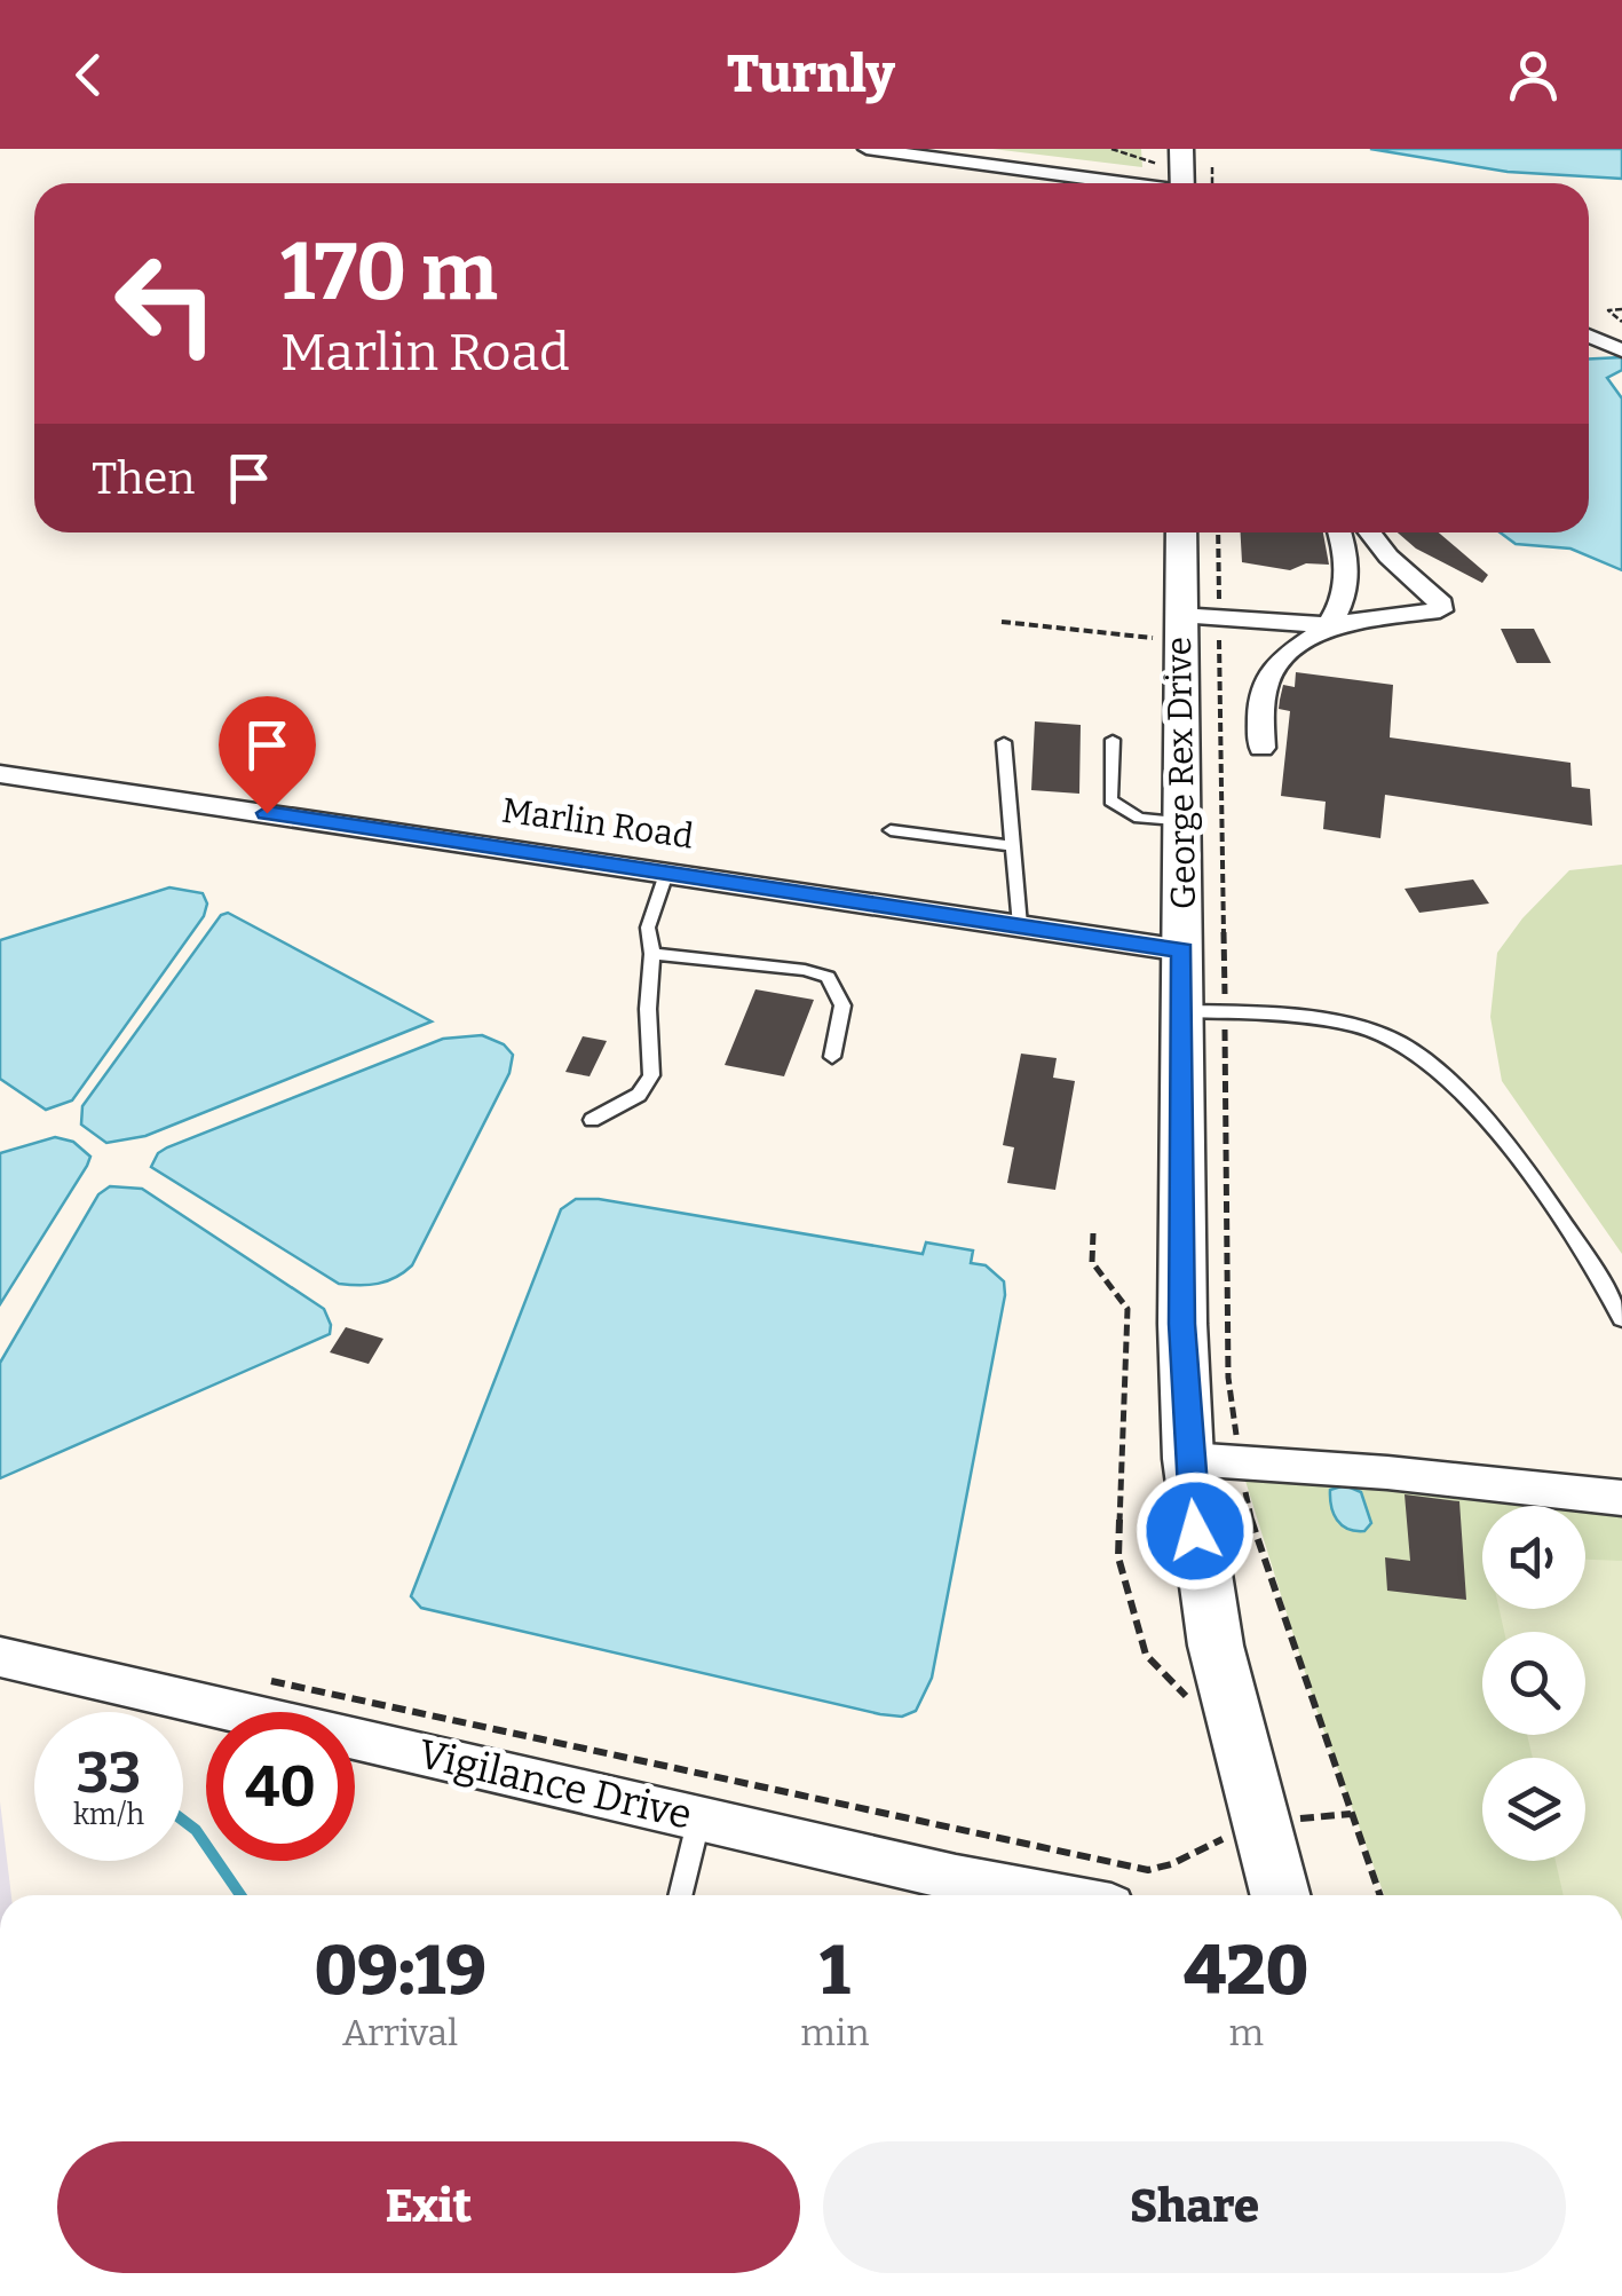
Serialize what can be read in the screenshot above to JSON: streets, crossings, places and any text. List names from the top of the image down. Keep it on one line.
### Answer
{"streets":{"street":["George Rex Drive","Marlin Road","Vigilance Drive"]},"crossings":[["George Rex Drive","Marlin Road"]],"page":{"header":"Turnly","turn":["170 m","Marlin Road"],"then":"Then","speed":"33 km/h","limit":"40","eta":["09:19","Arrival","1","min","420","m"],"buttons":["Exit","Share"]}}
